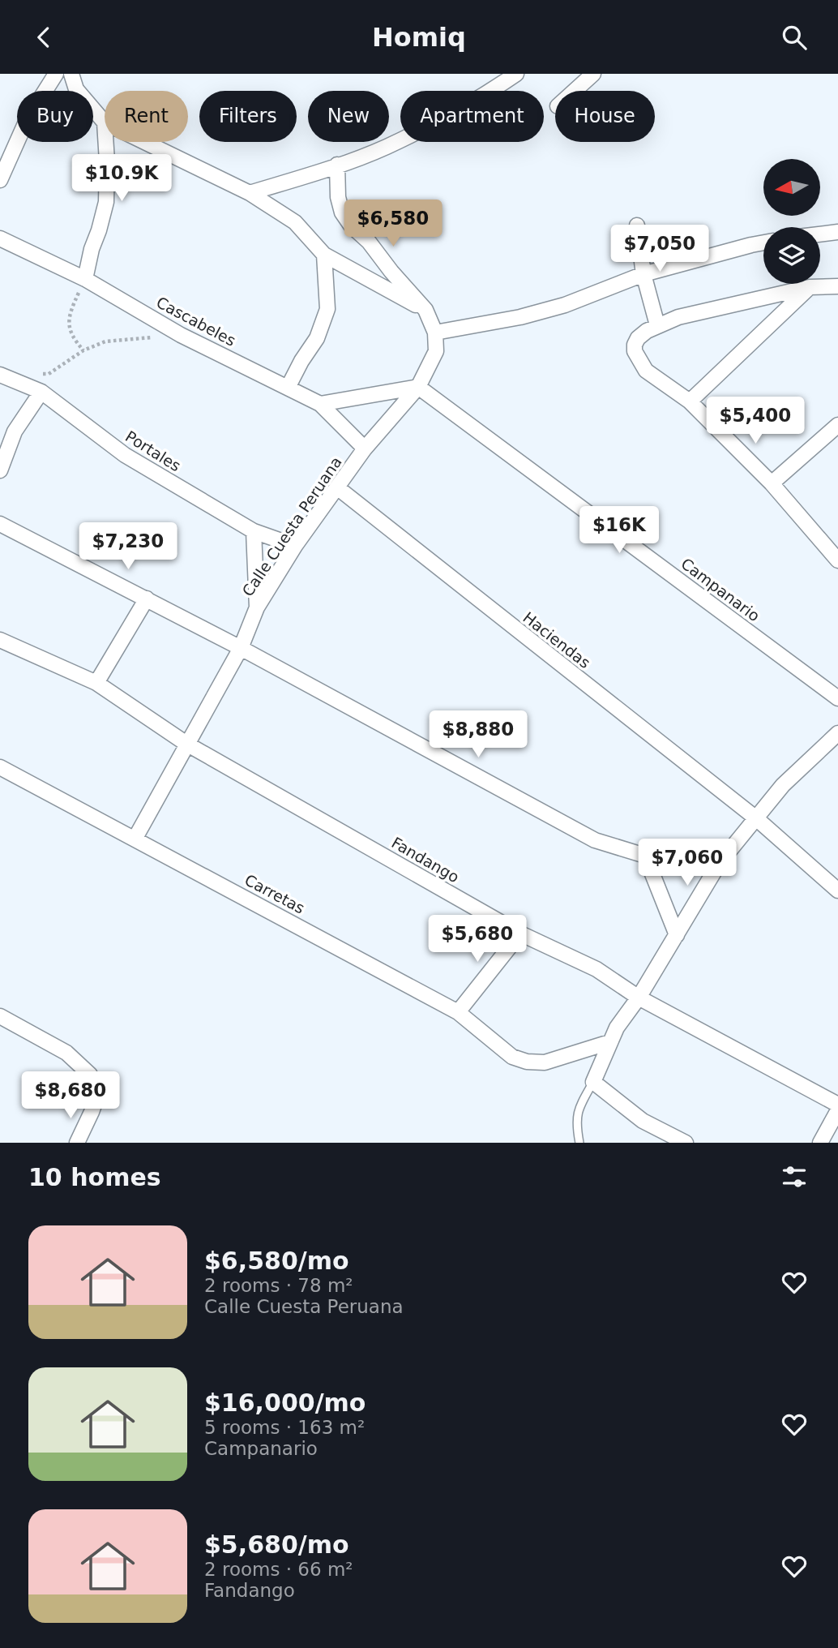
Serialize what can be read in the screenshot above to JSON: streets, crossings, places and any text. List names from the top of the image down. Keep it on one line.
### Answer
{"streets":{"street":["Cascabeles","Portales","Calle Cuesta Peruana","Campanario","Haciendas","Fandango","Carretas"]},"crossings":[["Cascabeles","Calle Cuesta Peruana"],["Portales","Calle Cuesta Peruana"],["Calle Cuesta Peruana","Campanario"],["Calle Cuesta Peruana","Haciendas"],["Calle Cuesta Peruana","Fandango"],["Calle Cuesta Peruana","Carretas"]],"north":"left","page":{"header":"Homiq","chip":["Buy","Rent","Filters","New","Apartment","House"],"price":["$10.9K","$6,580","$7,050","$5,400","$16K","$7,230","$8,880","$7,060","$5,680","$8,680"],"heading":"10 homes","list":[{"name":"$6,580/mo","note":"2 rooms · 78 m² · Calle Cuesta Peruana"},{"name":"$16,000/mo","note":"5 rooms · 163 m² · Campanario"},{"name":"$5,680/mo","note":"2 rooms · 66 m² · Fandango"}]}}
